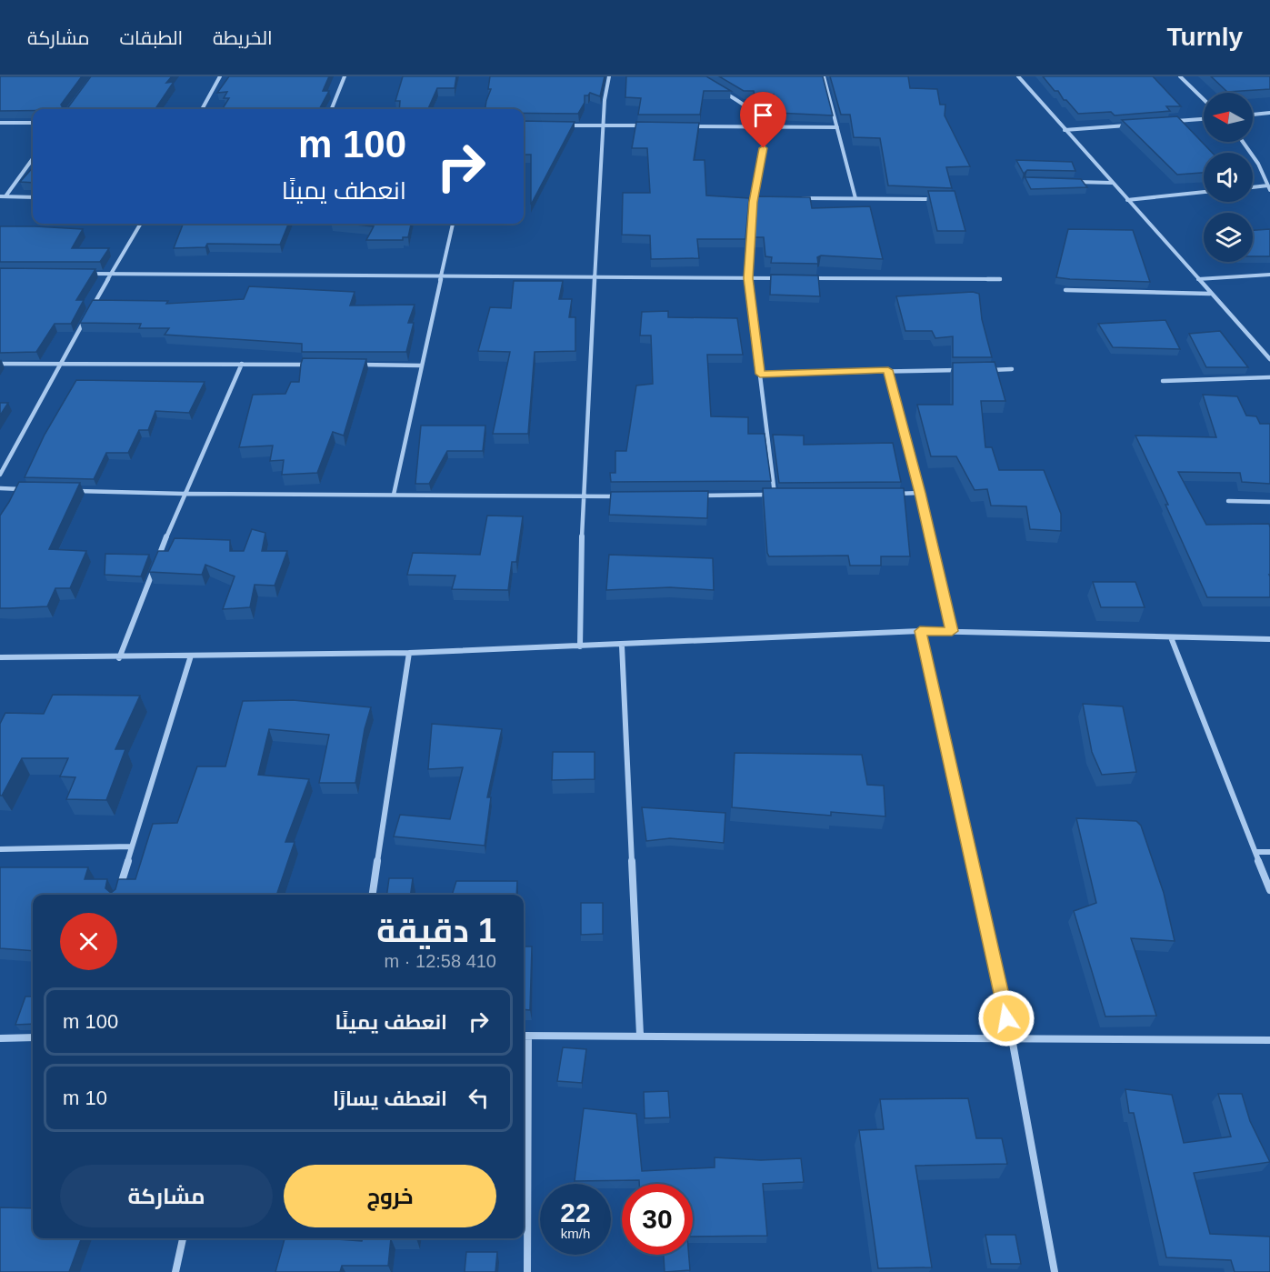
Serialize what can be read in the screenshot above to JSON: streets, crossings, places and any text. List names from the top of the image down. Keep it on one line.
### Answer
{"north":"left","page":{"header":"Turnly","nav":["الخريطة","الطبقات","مشاركة"],"turn":["100 m","انعطف يمينًا"],"heading":["1 دقيقة","410 m · 12:58"],"list":[{"name":"انعطف يمينًا","value":"100 m"},{"name":"انعطف يسارًا","value":"10 m"}],"buttons":["خروج","مشاركة"],"speed":"22 km/h","limit":"30"}}
